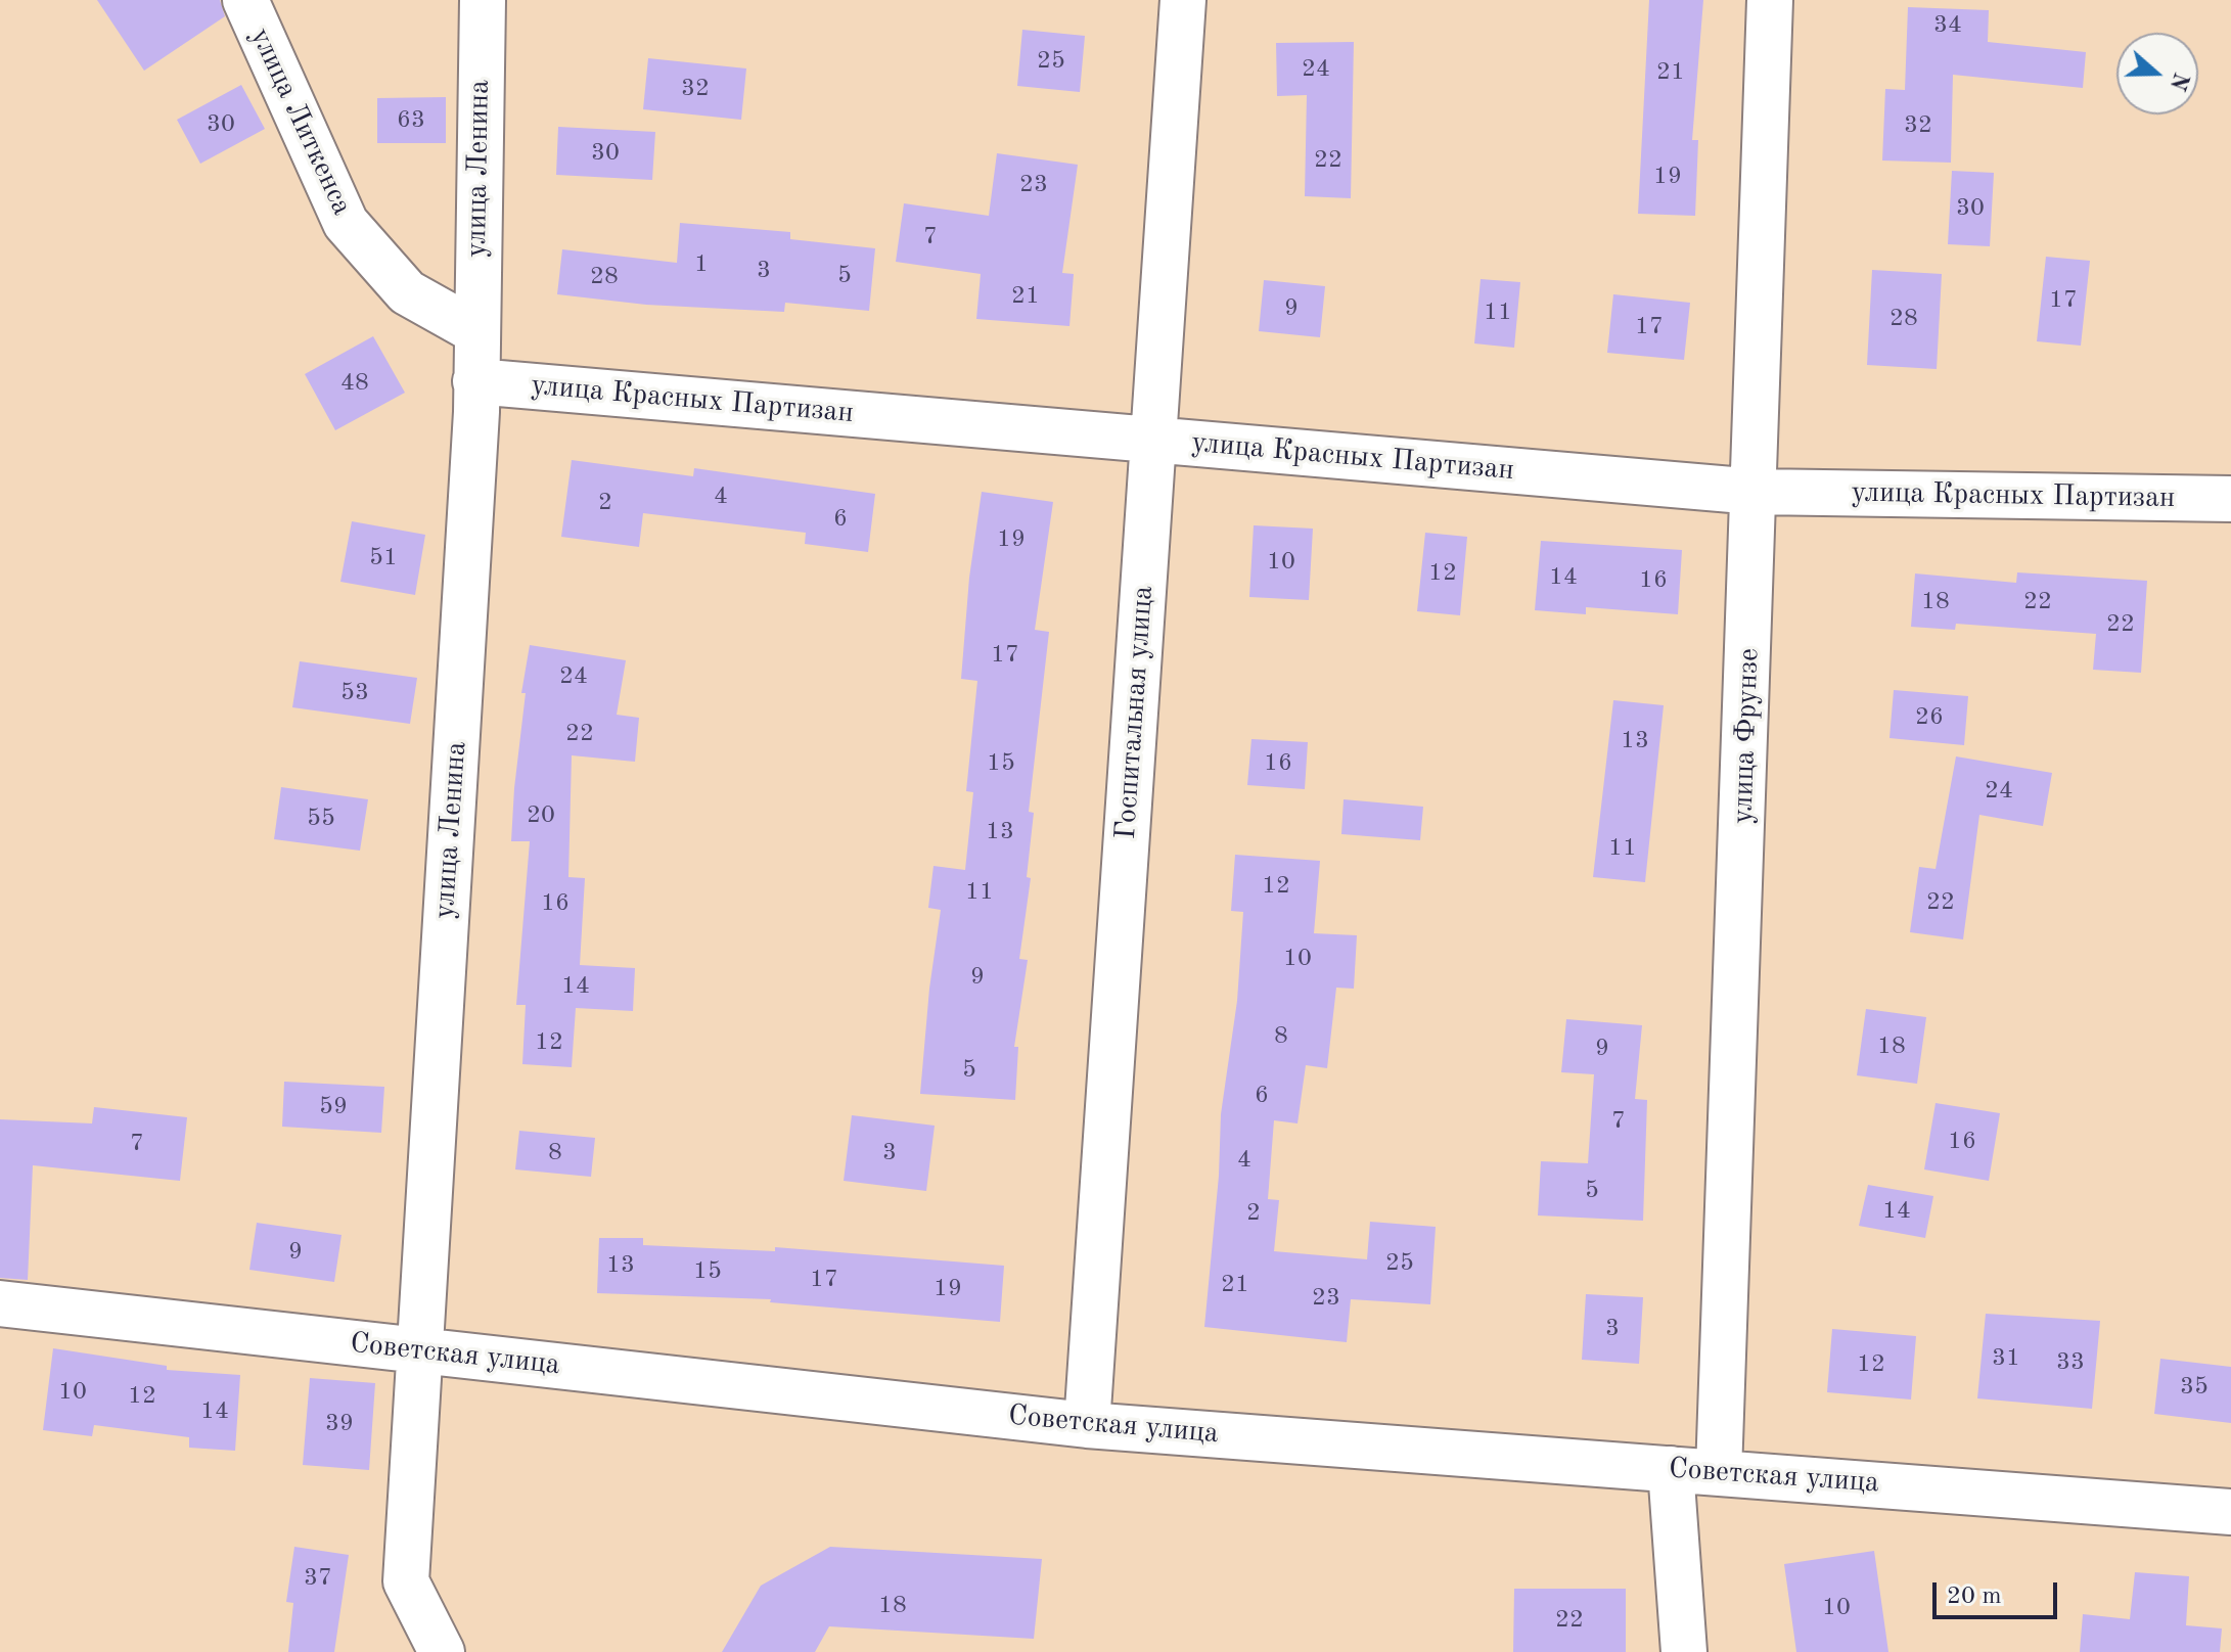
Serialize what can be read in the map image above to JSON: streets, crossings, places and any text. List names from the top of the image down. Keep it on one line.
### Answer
{"streets":{"street":["улица Литкенса","улица Ленина","улица Красных Партизан","Госпитальная улица","улица Фрунзе","Советская улица"]},"crossings":[["улица Литкенса","улица Ленина"],["улица Ленина","улица Красных Партизан"],["улица Ленина","Советская улица"],["улица Красных Партизан","Госпитальная улица"],["улица Красных Партизан","улица Фрунзе"],["Госпитальная улица","Советская улица"],["улица Фрунзе","Советская улица"]],"house_numbers":["34","25","24","21","32","63","30","32","30","22","19","23","30","7","1","3","5","28","21","17","9","11","28","17","48","4","2","6","19","51","10","12","14","16","18","22","22","17","24","53","26","22","13","15","16","24","20","55","13","11","12","11","22","16","10","9","14","8","12","18","9","5","6","59","7","16","7","8","3","4","5","14","2","9","25","13","15","17","21","19","23","3","31","33","12","35","10","12","14","39","37","18","10","22"],"scale_bar":"20 m","north":"right"}
